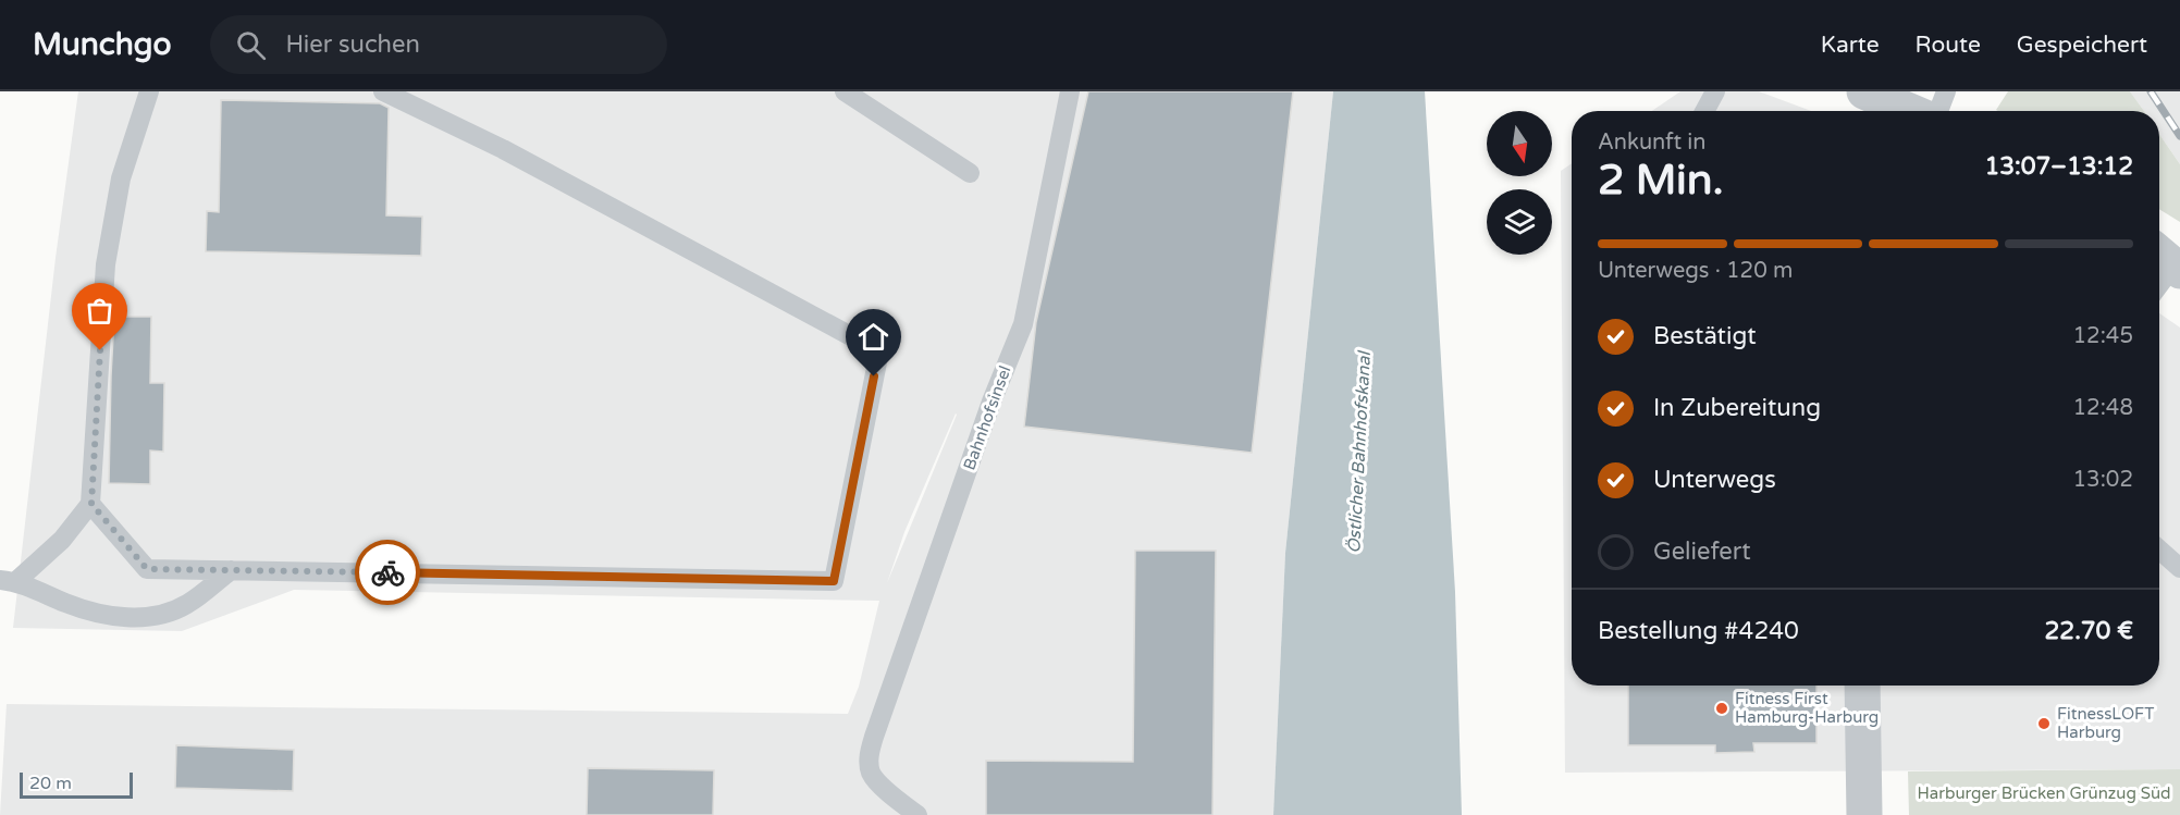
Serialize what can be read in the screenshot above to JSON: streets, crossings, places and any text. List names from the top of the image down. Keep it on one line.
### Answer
{"streets":{"lane":["Bahnhofsinsel"]},"water":["Östlicher Bahnhofskanal"],"parks":["Harburger Brücken Grünzug Süd"],"places":["Fitness First Hamburg-Harburg","FitnessLOFT Harburg"],"scale_bar":"20 m","north":"bottom","page":{"header":"Munchgo","search":"Hier suchen","nav":["Karte","Route","Gespeichert"],"heading":["2 Min.","Ankunft in","13:07–13:12"],"panel":["Bestellung #4240","22.70 €"],"bar":"Unterwegs · 120 m","list":[["Bestätigt","12:45"],["In Zubereitung","12:48"],["Unterwegs","13:02"],"Geliefert"],"scale":"20 m"}}
